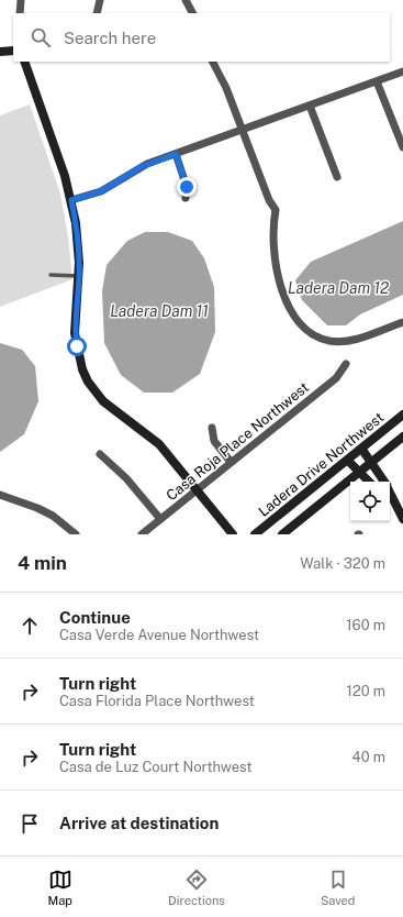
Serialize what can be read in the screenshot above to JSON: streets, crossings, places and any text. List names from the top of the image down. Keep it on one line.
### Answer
{"streets":{"street":["Casa Roja Place Northwest","Ladera Drive Northwest"]},"water":["Ladera Dam 12","Ladera Dam 11"],"page":{"search":"Search here","heading":["4 min","Walk · 320 m"],"list":[["Continue","Casa Verde Avenue Northwest","160 m"],["Turn right","Casa Florida Place Northwest","120 m"],["Turn right","Casa de Luz Court Northwest","40 m"],"Arrive at destination"],"nav":["Map","Directions","Saved"]}}
